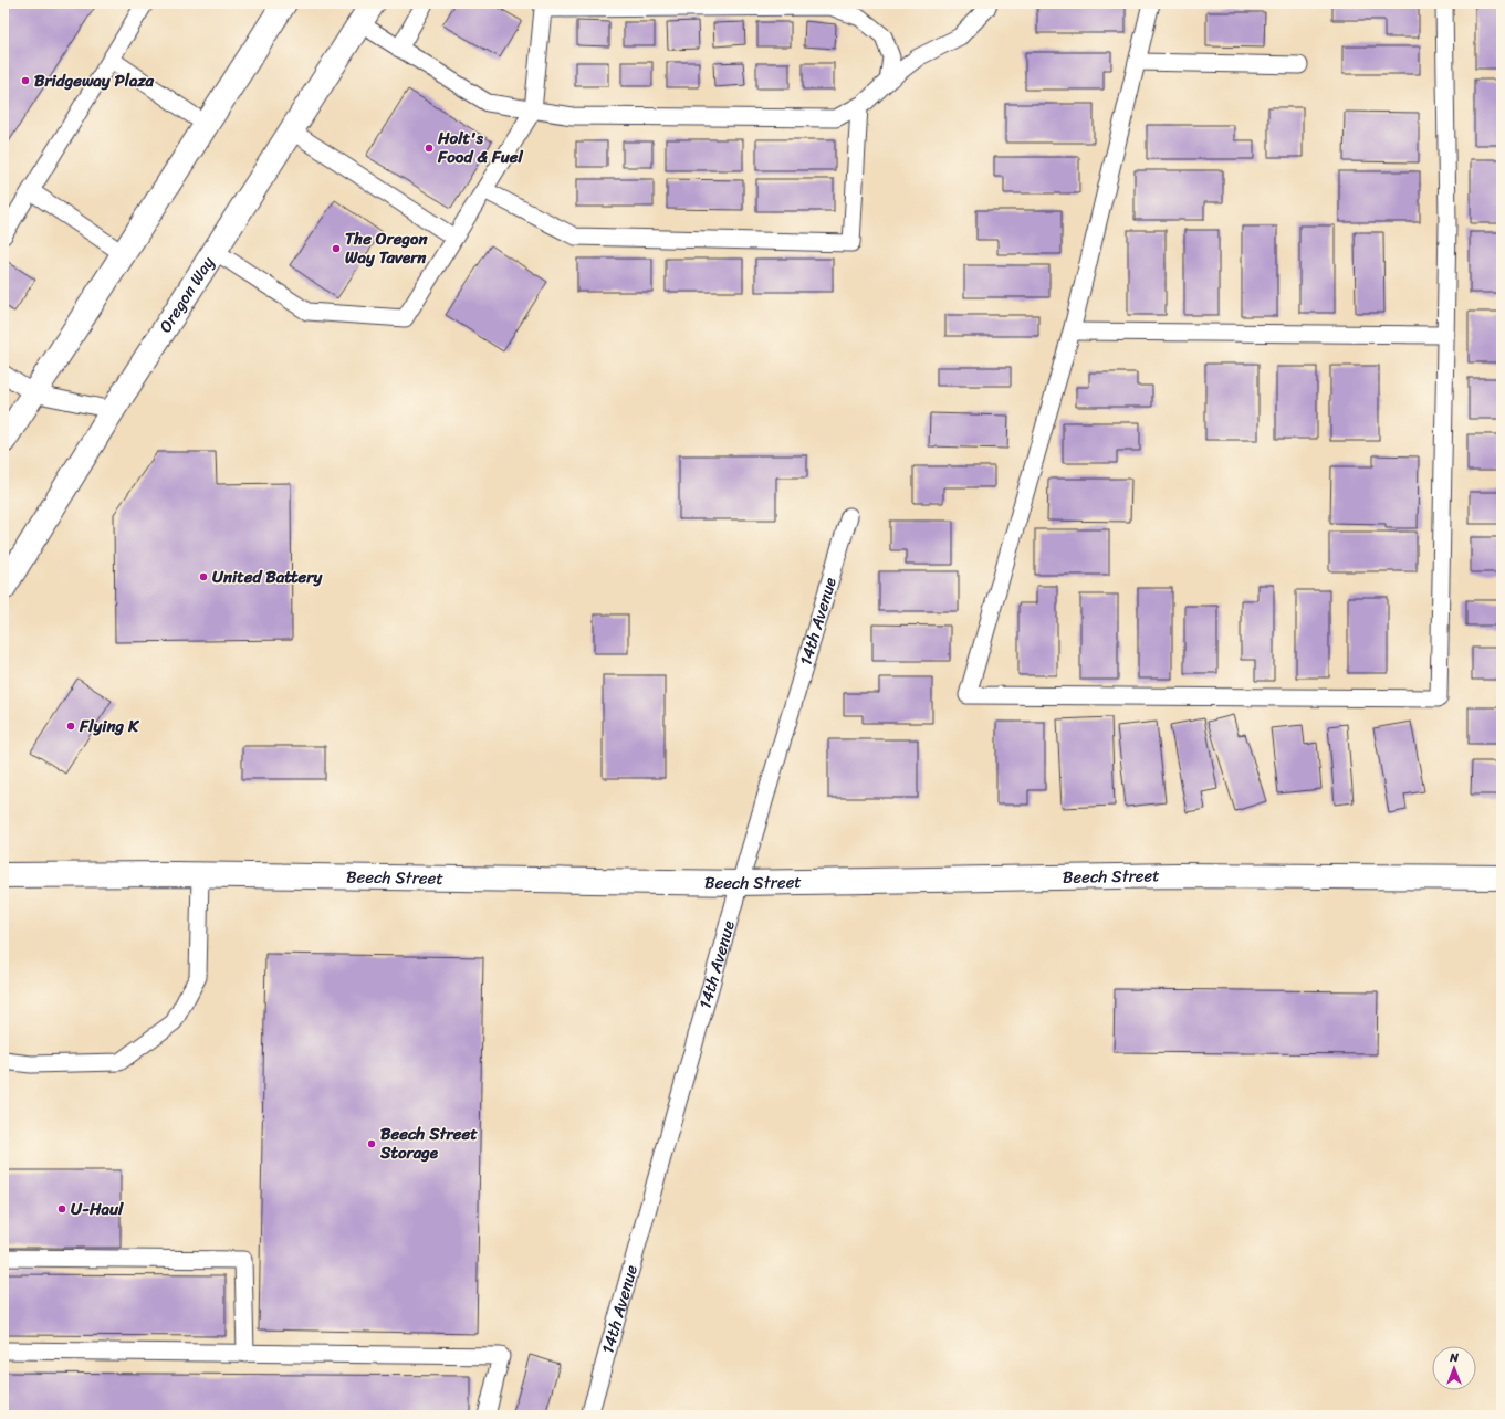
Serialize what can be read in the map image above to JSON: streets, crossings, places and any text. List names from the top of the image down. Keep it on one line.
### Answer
{"streets":{"street":["Oregon Way","Beech Street"],"lane":["14th Avenue"]},"crossings":[["14th Avenue","Beech Street"]],"places":["Bridgeway Plaza","Holt's Food & Fuel","The Oregon Way Tavern","United Battery","Flying K","Beech Street Storage","U-Haul"],"north":"top"}
